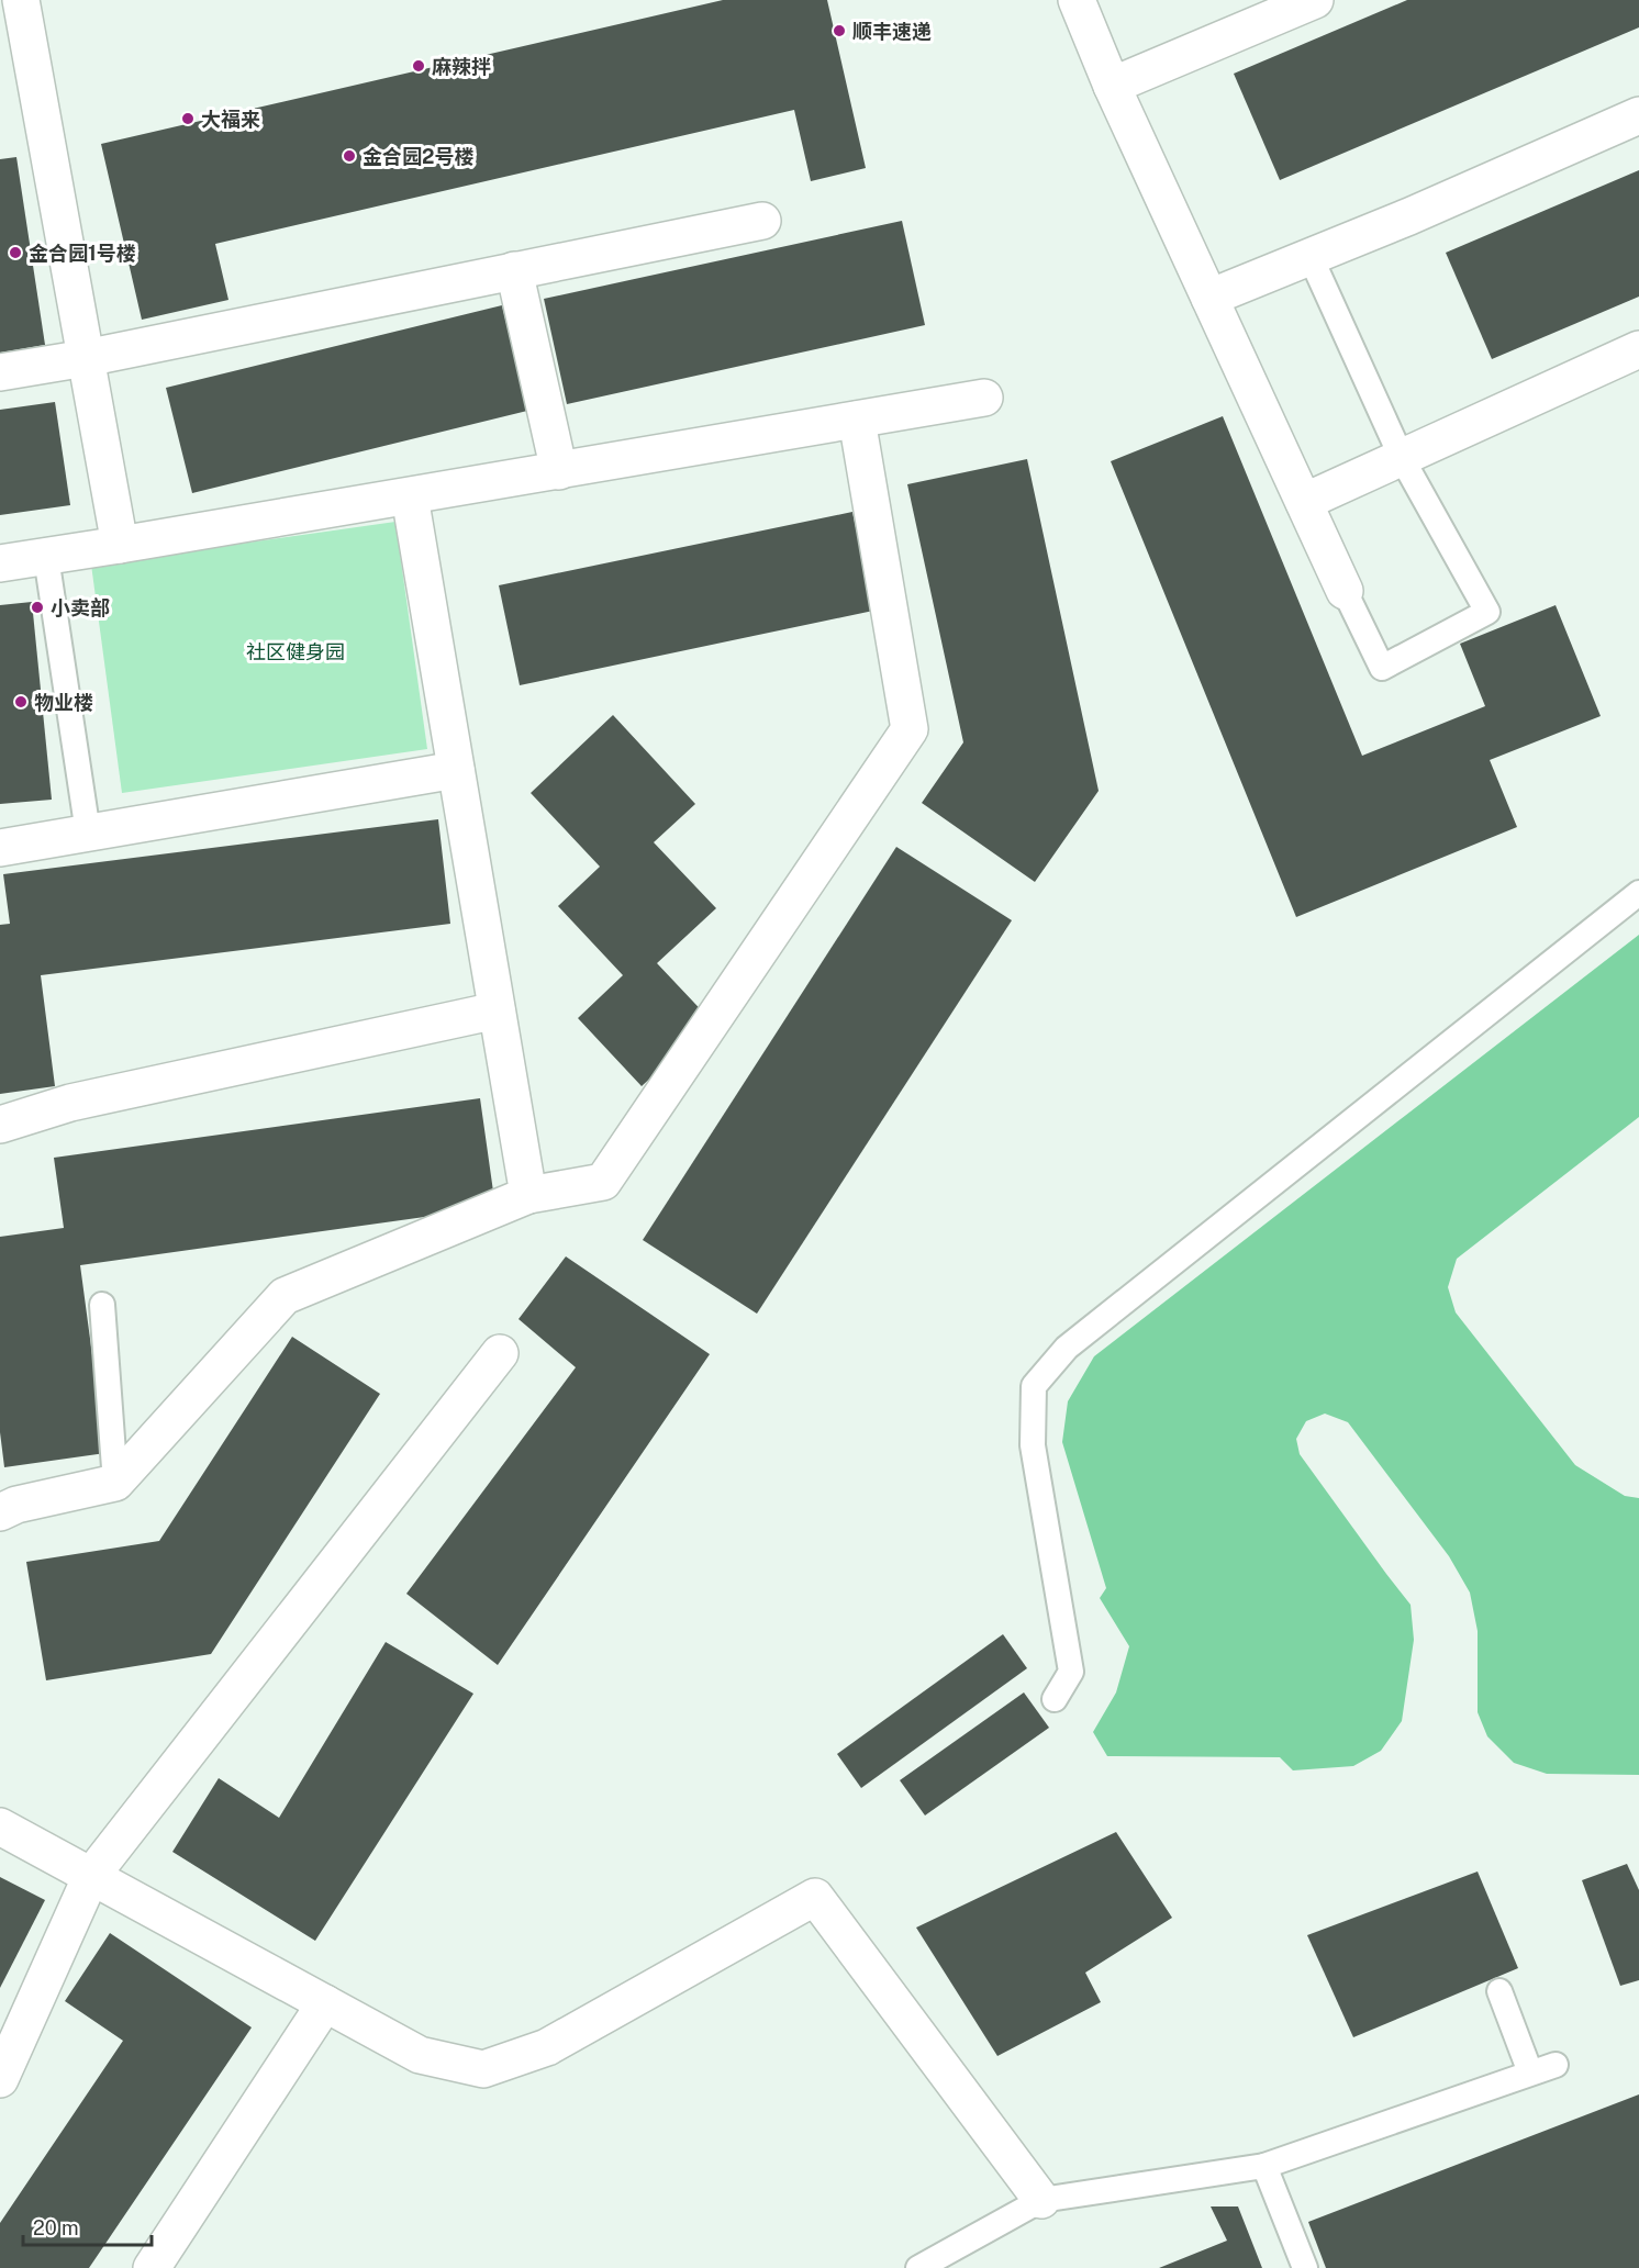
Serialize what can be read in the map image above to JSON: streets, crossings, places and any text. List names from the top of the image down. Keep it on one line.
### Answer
{"parks":["社区健身园"],"places":["顺丰速递","麻辣拌","大福来","金合园2号楼","金合园1号楼","小卖部","物业楼"],"scale_bar":"20 m"}
